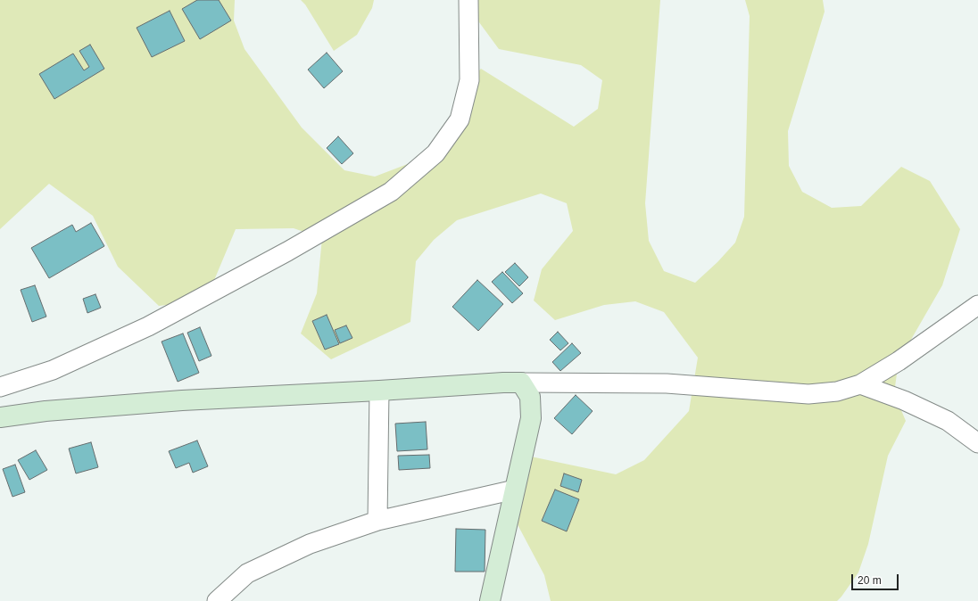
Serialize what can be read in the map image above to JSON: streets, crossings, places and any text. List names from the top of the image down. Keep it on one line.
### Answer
{"scale_bar":"20 m"}
